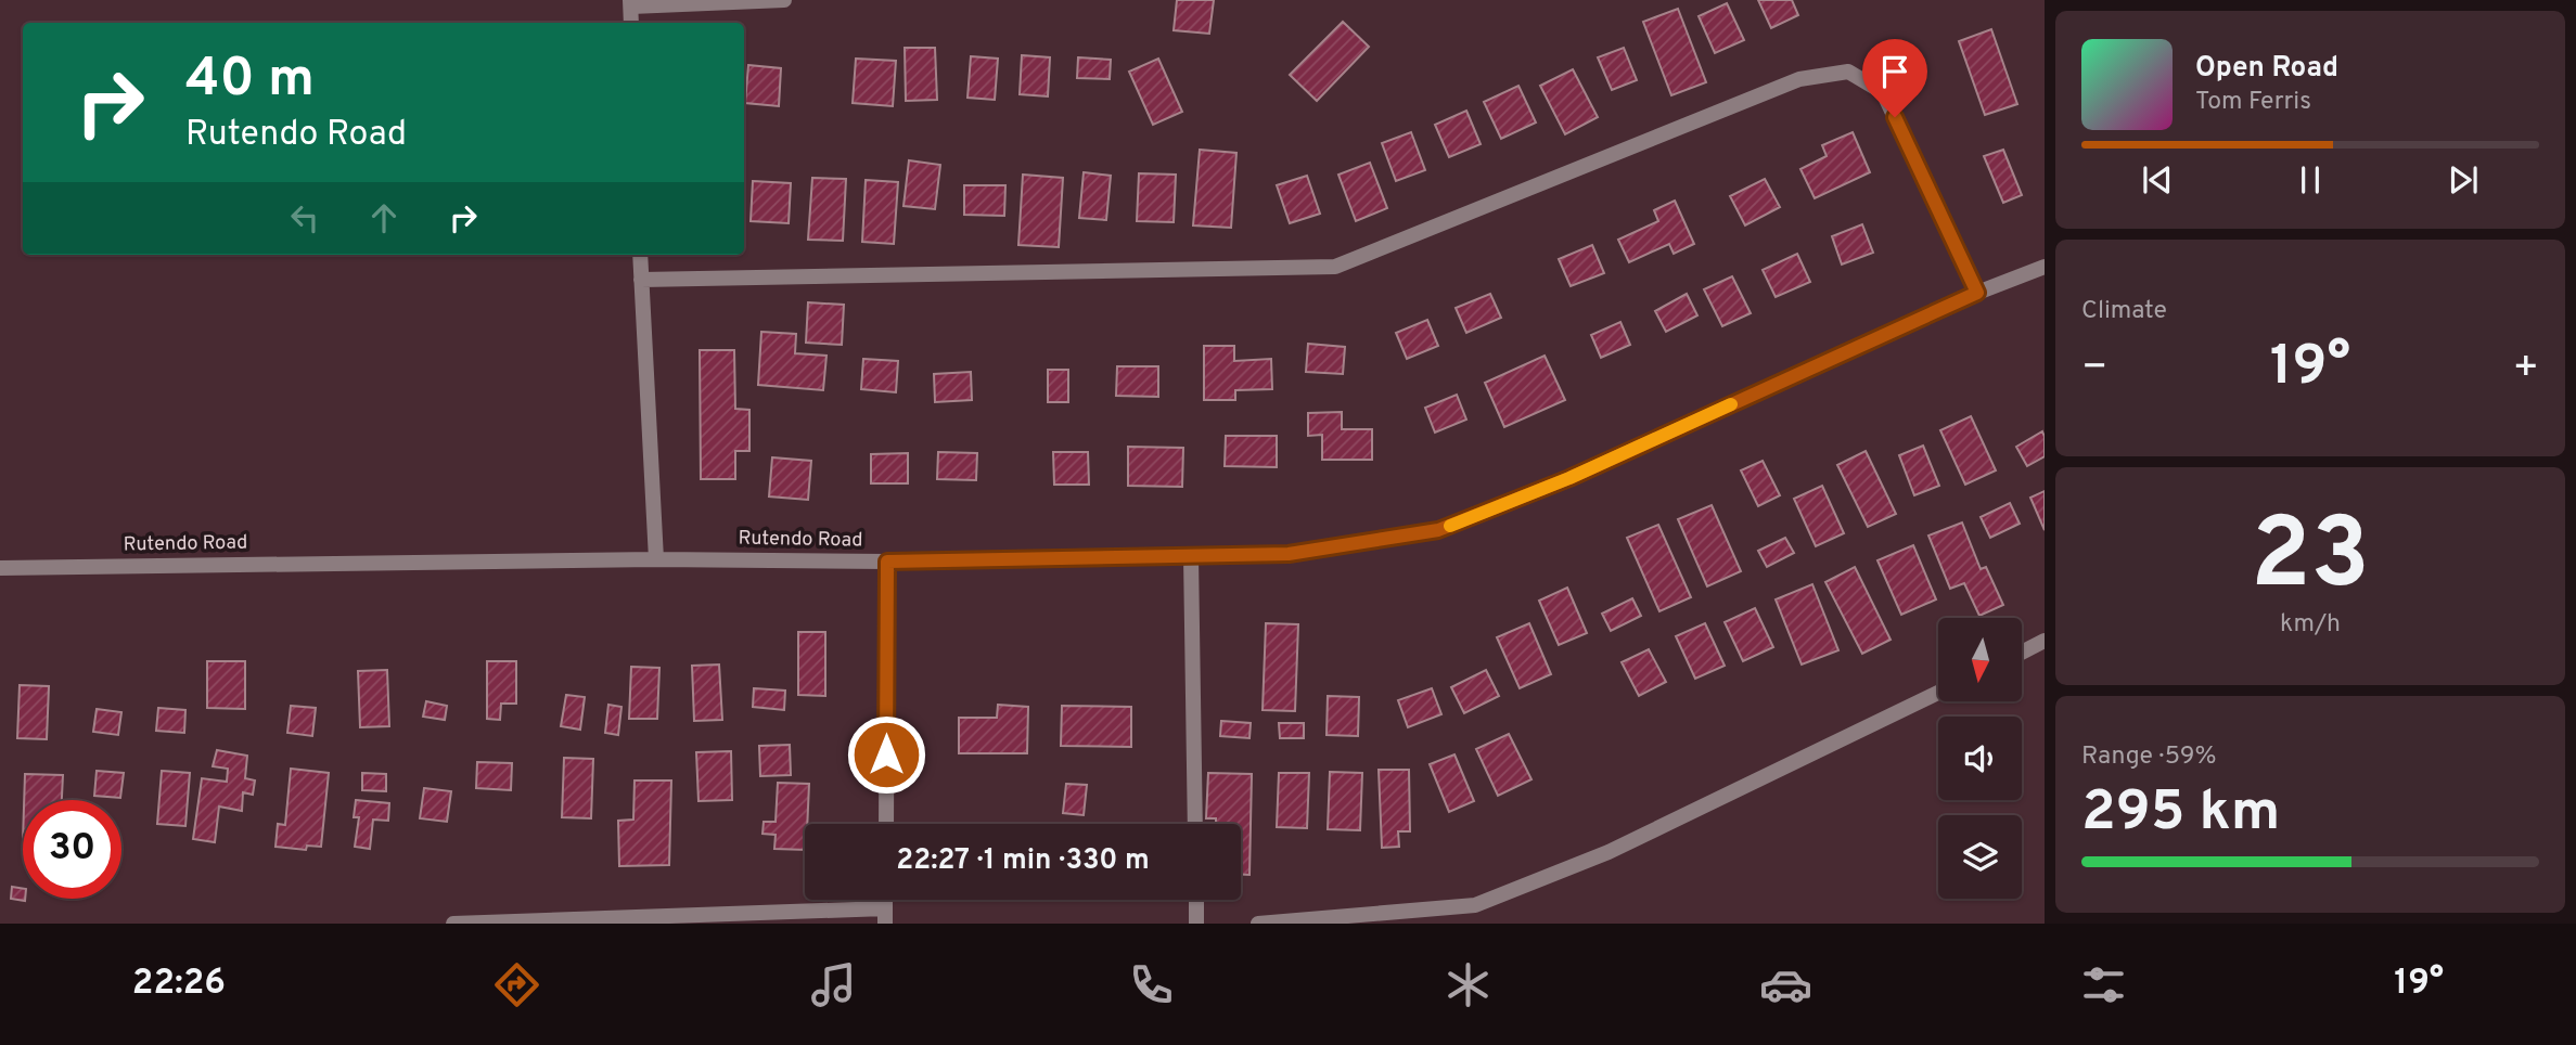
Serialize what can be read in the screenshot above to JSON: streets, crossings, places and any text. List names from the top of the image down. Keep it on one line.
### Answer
{"streets":{"street":["Rutendo Road"]},"north":"bottom","page":{"turn":["40 m","Rutendo Road"],"song":["Open Road","Tom Ferris"],"tile":["Climate",["23","km/h"],["Range · 59%","295 km"]],"heat":["−","19°","+"],"limit":"30","trip":"22:27 · 1 min · 330 m","tabs":["22:26","19°"]}}
